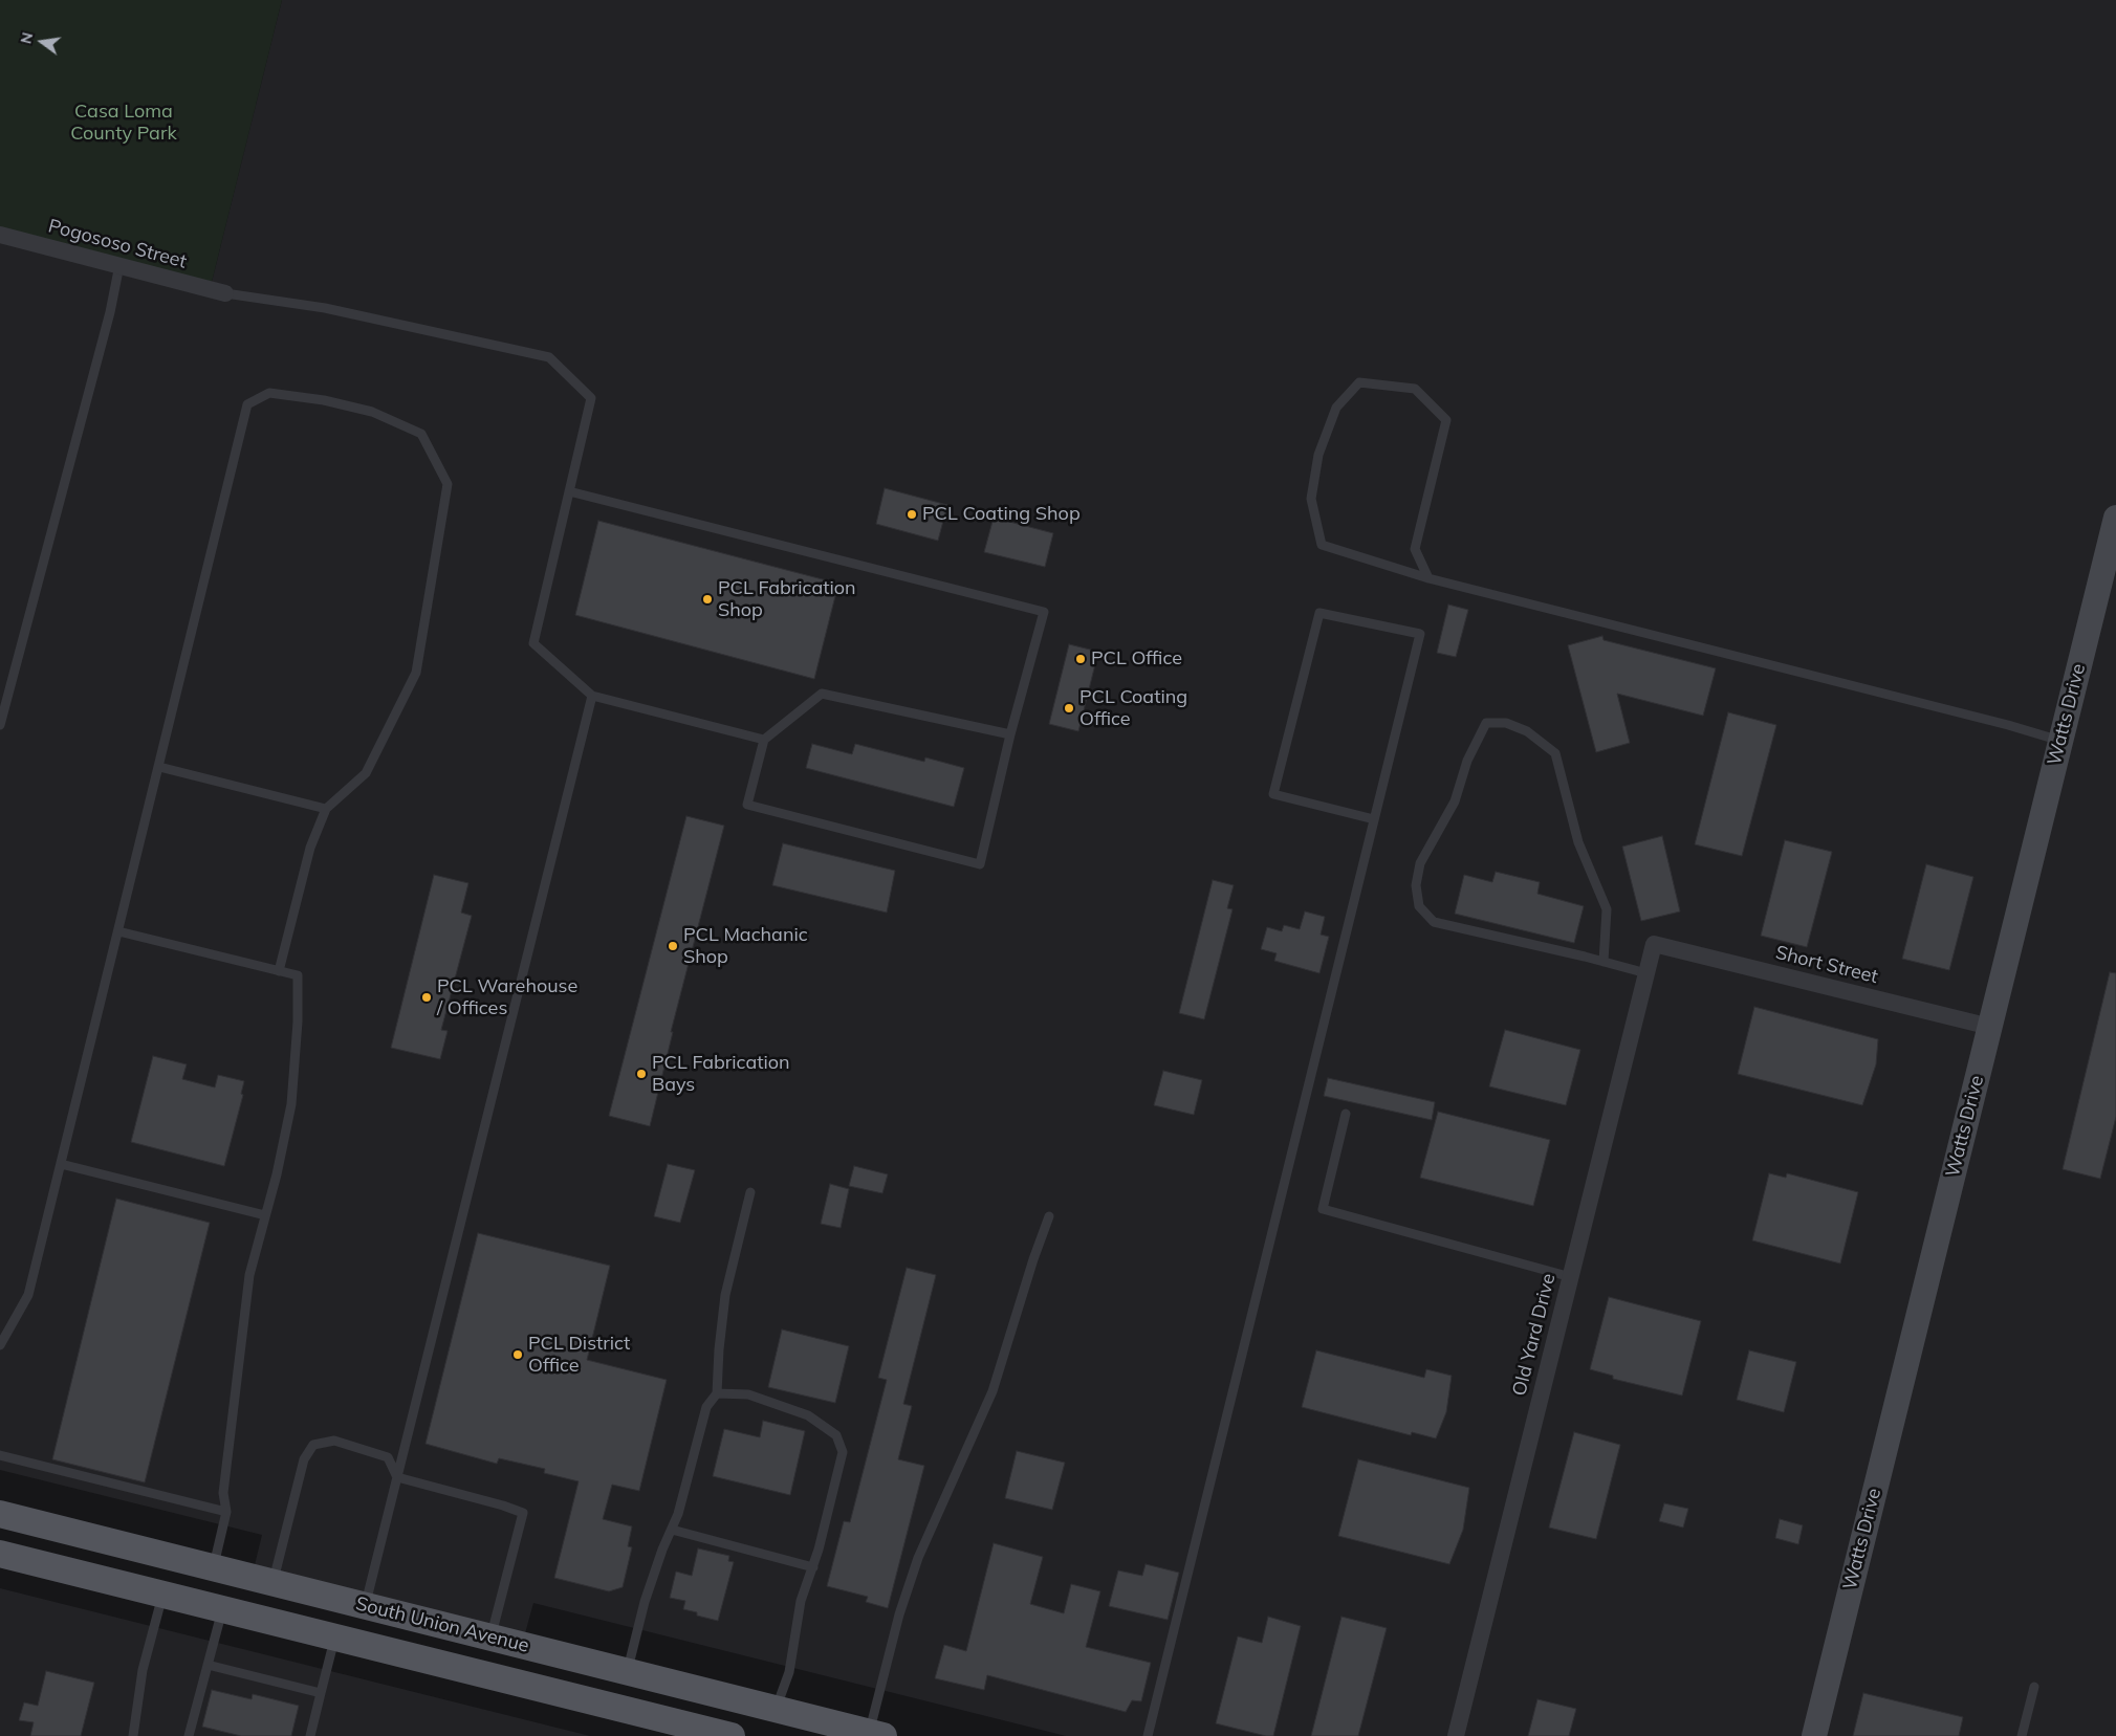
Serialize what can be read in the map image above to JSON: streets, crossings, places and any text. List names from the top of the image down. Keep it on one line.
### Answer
{"streets":{"main road":["South Union Avenue"],"street":["Pogososo Street","Watts Drive","Short Street","Old Yard Drive"]},"crossings":[["Watts Drive","Short Street"],["Short Street","Old Yard Drive"]],"parks":["Casa Loma County Park"],"places":["PCL Coating Shop","PCL Fabrication Shop","PCL Office","PCL Coating Office","PCL Machanic Shop","PCL Warehouse / Offices","PCL Fabrication Bays","PCL District Office"],"north":"left"}
